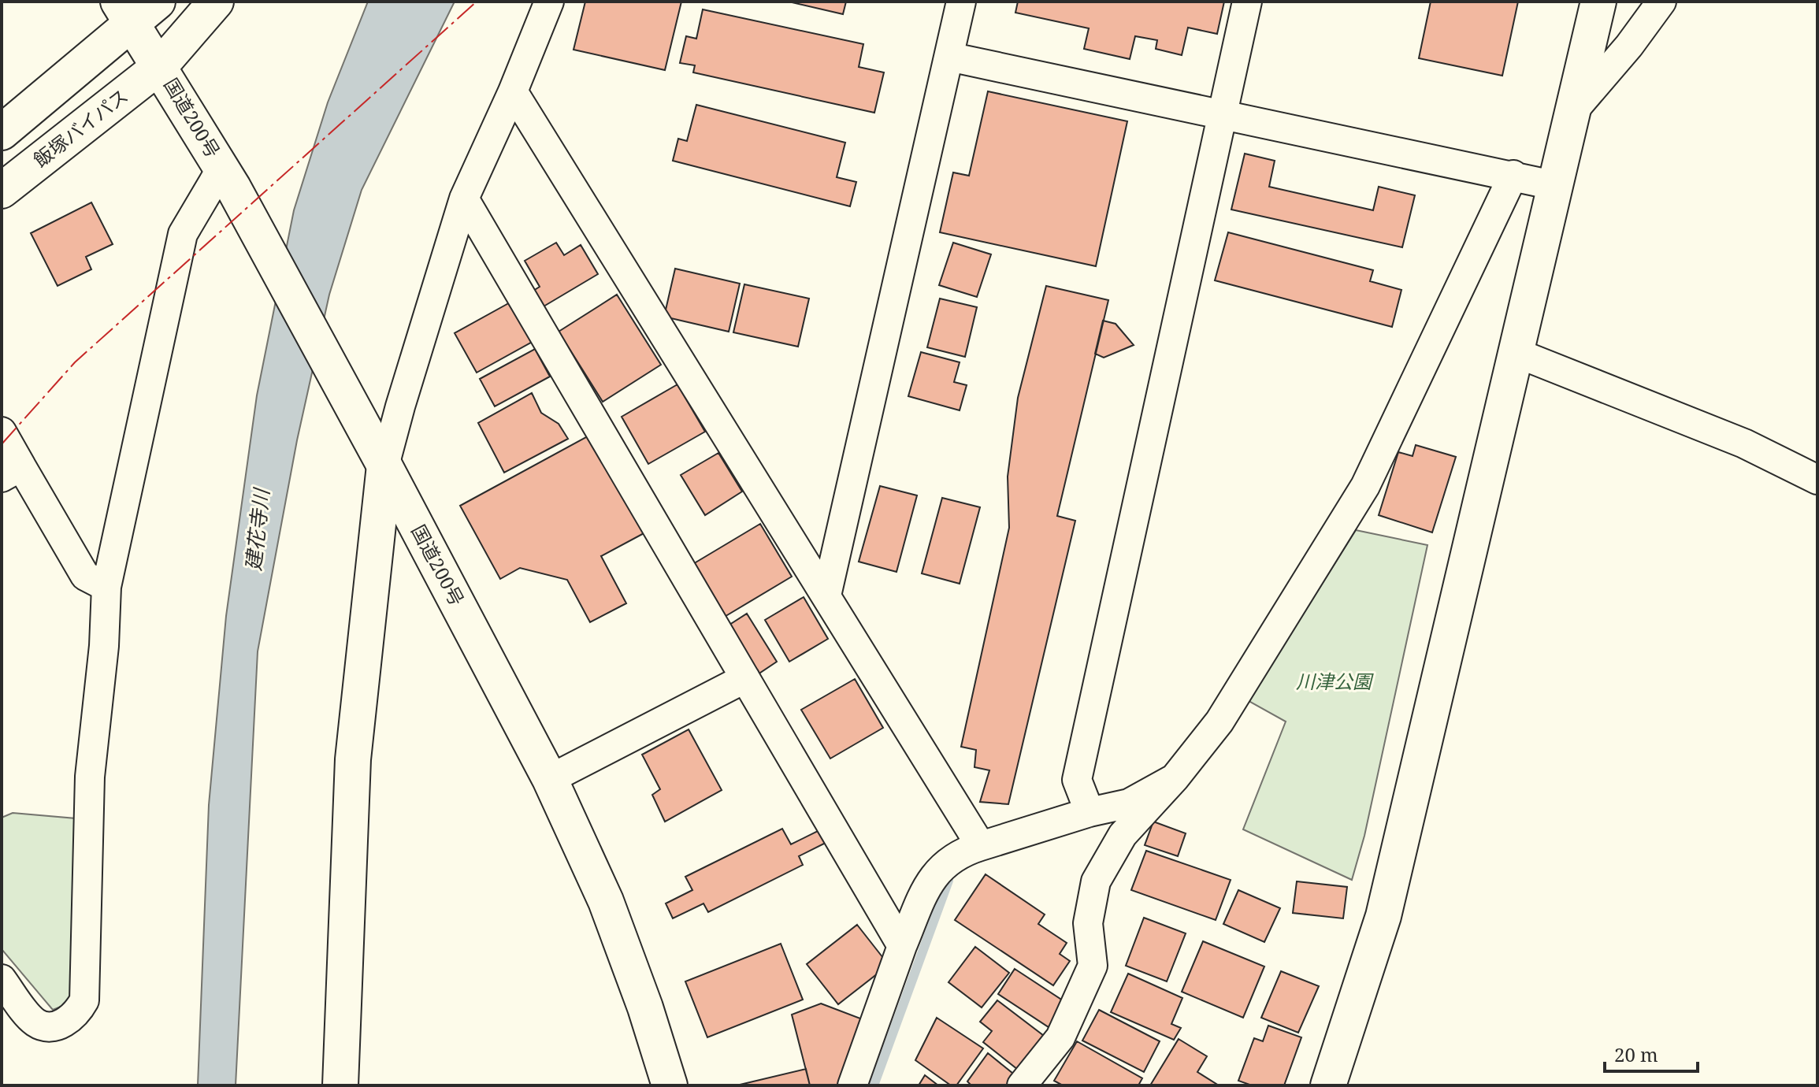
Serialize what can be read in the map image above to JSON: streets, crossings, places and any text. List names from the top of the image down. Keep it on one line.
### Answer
{"streets":{"main road":["国道200号","飯塚バイパス"]},"crossings":[["国道200号","飯塚バイパス"]],"water":["建花寺川"],"parks":["川津公園"],"scale_bar":"20 m"}
